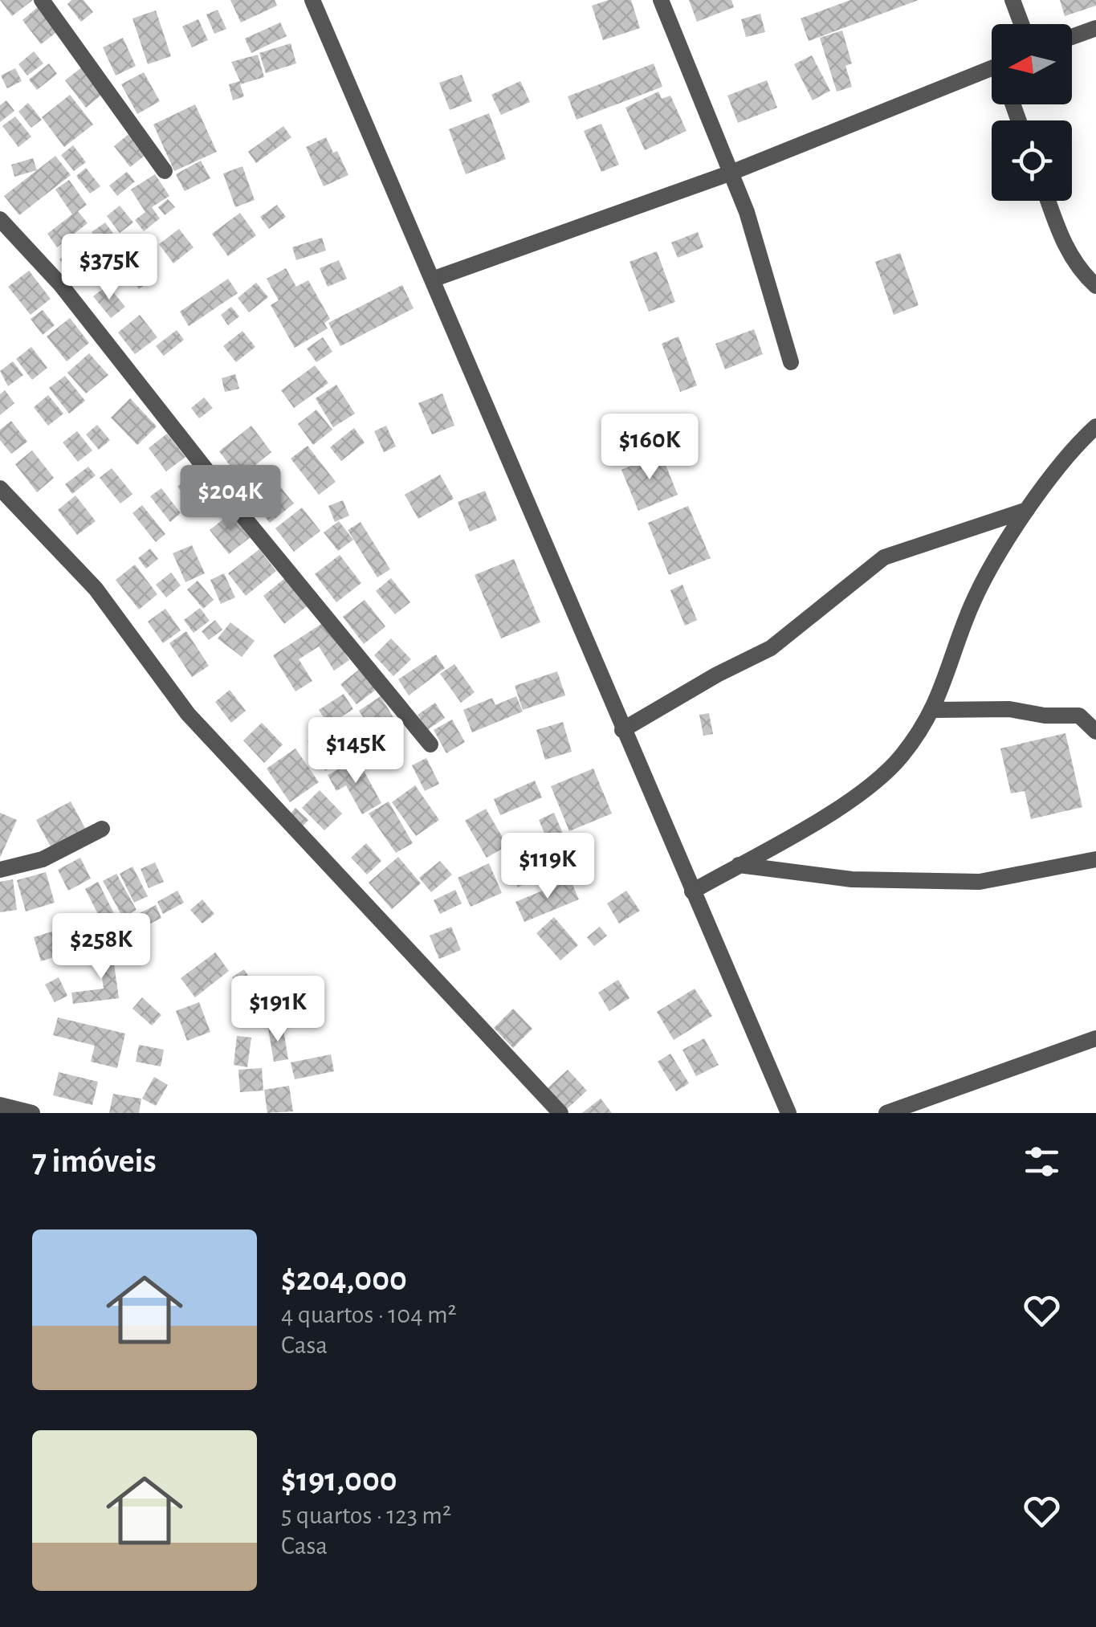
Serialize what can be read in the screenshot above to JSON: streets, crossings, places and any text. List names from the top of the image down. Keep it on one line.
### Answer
{"north":"left","page":{"price":["$375K","$160K","$204K","$145K","$119K","$258K","$191K"],"heading":"7 imóveis","list":[{"name":"$204,000","note":"4 quartos · 104 m² · Casa"},{"name":"$191,000","note":"5 quartos · 123 m² · Casa"}]}}
